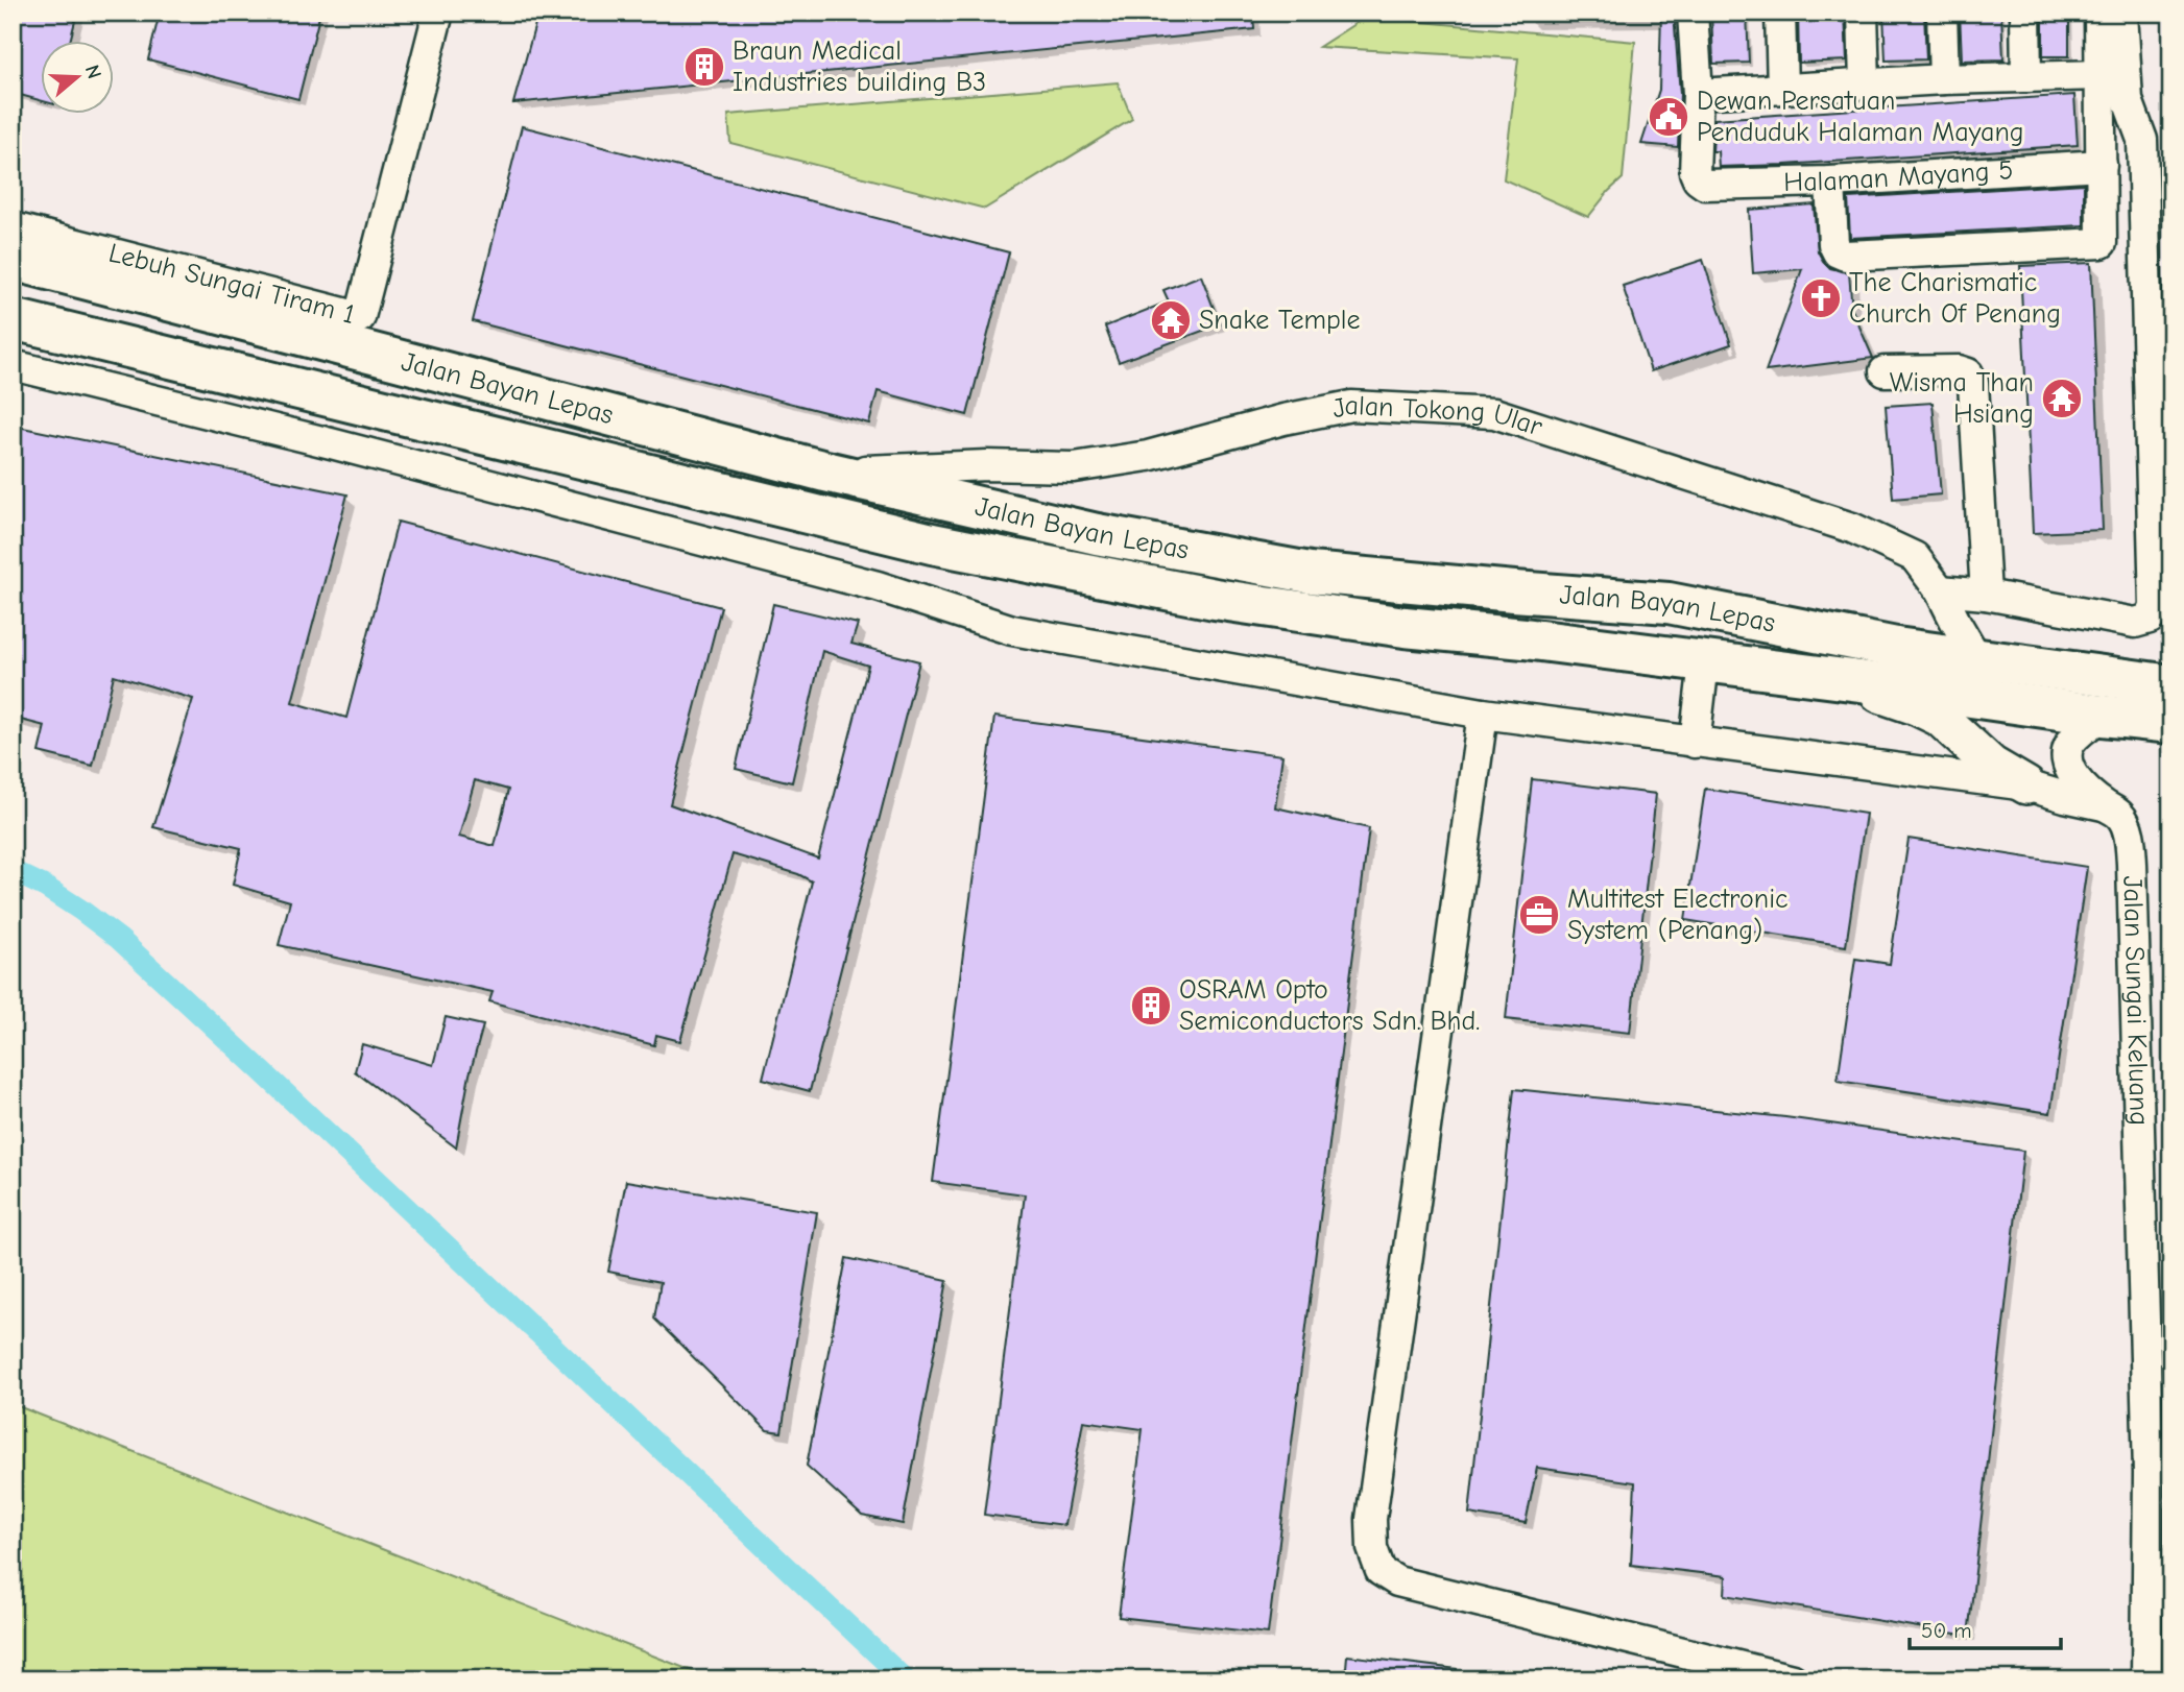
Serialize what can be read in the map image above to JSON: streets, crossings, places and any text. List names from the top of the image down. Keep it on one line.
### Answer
{"streets":{"highway":["Jalan Bayan Lepas"],"street":["Halaman Mayang 5","Lebuh Sungai Tiram 1","Jalan Tokong Ular","Jalan Sungai Keluang"]},"crossings":[["Jalan Bayan Lepas","Jalan Tokong Ular"],["Jalan Bayan Lepas","Jalan Sungai Keluang"]],"places":{"building":["Braun Medical Industries building B3","OSRAM Opto Semiconductors Sdn. Bhd."],"public building":["Dewan Persatuan Penduduk Halaman Mayang"],"church":["The Charismatic Church Of Penang"],"temple":["Snake Temple","Wisma Than Hsiang"],"office":["Multitest Electronic System (Penang)"]},"scale_bar":"50 m","north":"right"}
